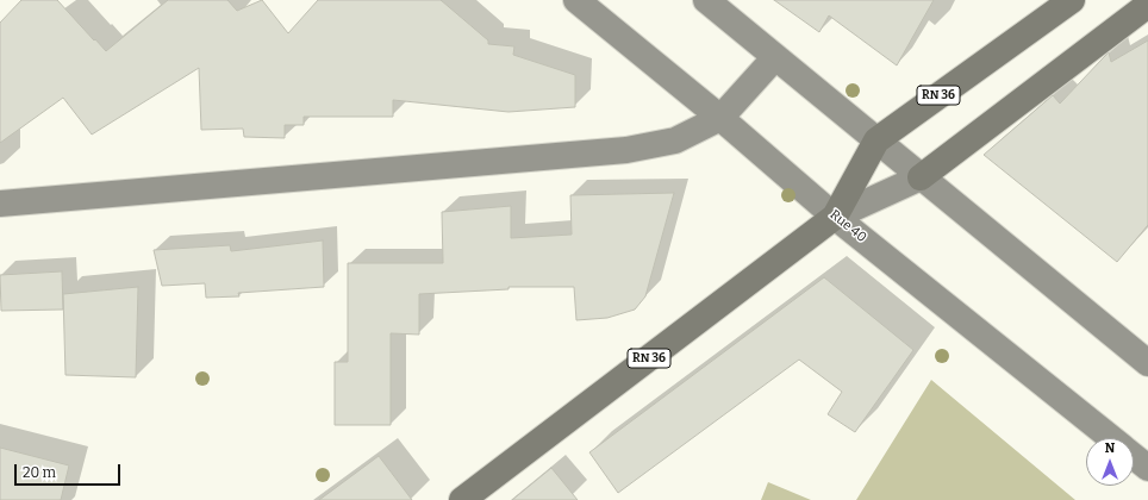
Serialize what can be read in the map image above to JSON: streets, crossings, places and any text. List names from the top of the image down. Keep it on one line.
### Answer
{"streets":{"main road":["RN 36","Rue 40"]},"crossings":[["RN 36","Rue 40"]],"scale_bar":"20 m","north":"top"}
